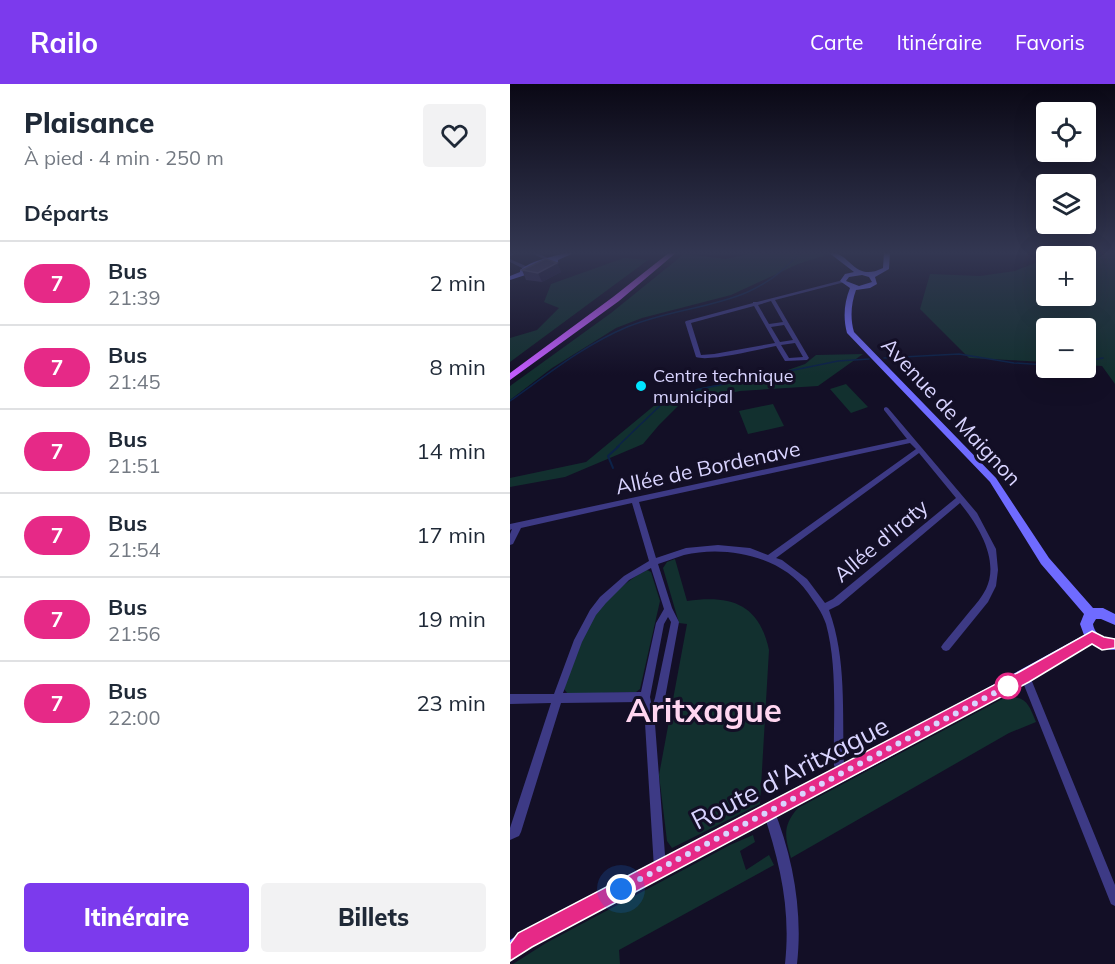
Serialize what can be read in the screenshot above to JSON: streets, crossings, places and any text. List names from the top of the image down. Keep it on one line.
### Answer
{"streets":{"street":["Avenue de Maignon","Allée de Bordenave","Allée d'Iraty","Route d'Aritxague"]},"districts":["Aritxague"],"places":["Centre technique municipal"],"lines":["bus line 7"],"page":{"header":"Railo","nav":["Carte","Itinéraire","Favoris"],"heading":[["Plaisance","À pied · 4 min · 250 m"],"Départs"],"map_buttons":["+","−"],"list":[{"mark":"7","name":"Bus","note":"21:39","value":"2 min"},{"mark":"7","name":"Bus","note":"21:45","value":"8 min"},{"mark":"7","name":"Bus","note":"21:51","value":"14 min"},{"mark":"7","name":"Bus","note":"21:54","value":"17 min"},{"mark":"7","name":"Bus","note":"21:56","value":"19 min"},{"mark":"7","name":"Bus","note":"22:00","value":"23 min"}],"buttons":["Itinéraire","Billets"]}}
